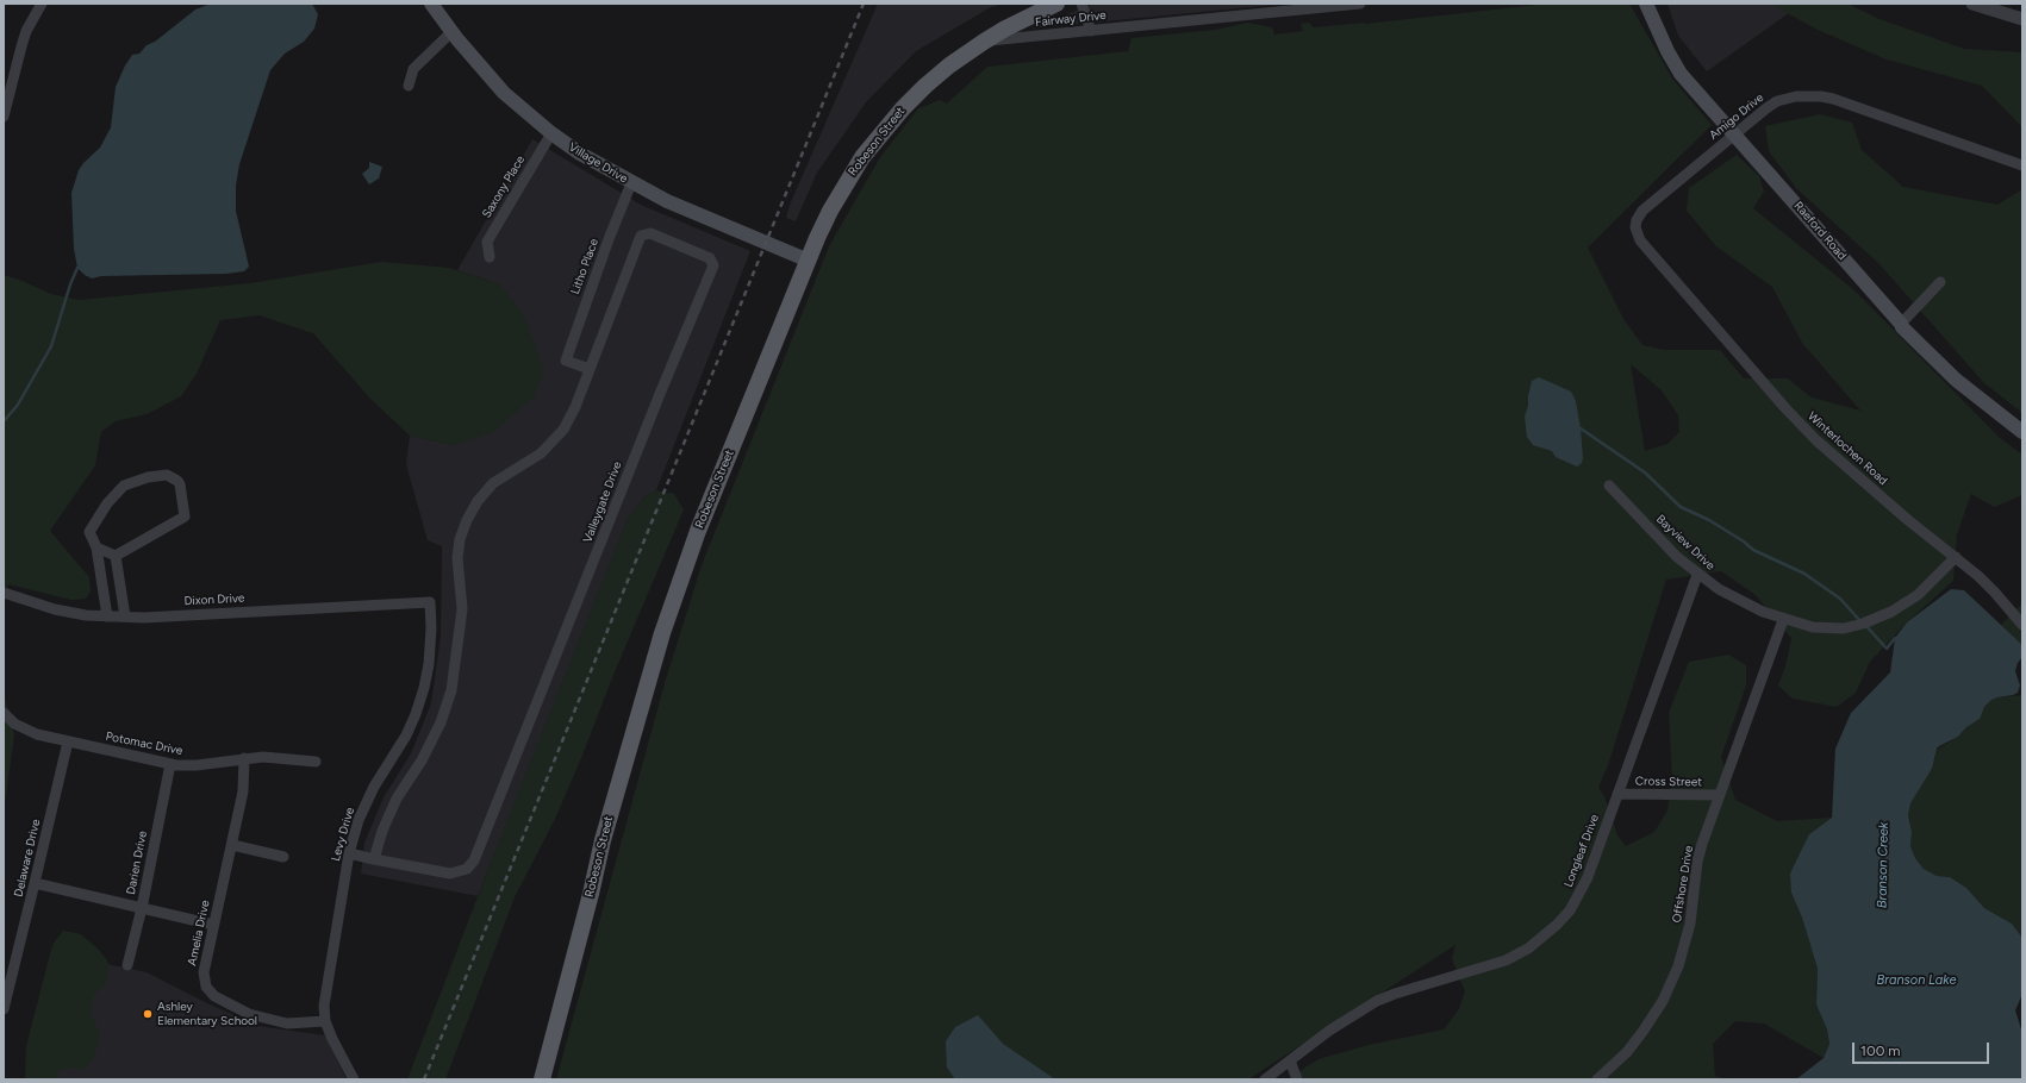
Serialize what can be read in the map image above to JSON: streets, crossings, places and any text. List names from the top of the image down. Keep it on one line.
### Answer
{"streets":{"main road":["Robeson Street","Village Drive","Raeford Road"],"street":["Fairway Drive","Amigo Drive","Saxony Place","Litho Place","Winterlochen Road","Valleygate Drive","Bayview Drive","Dixon Drive","Potomac Drive","Cross Street","Levy Drive","Longleaf Drive","Delaware Drive","Darien Drive","Offshore Drive","Amelia Drive"]},"crossings":[["Fairway Drive","Robeson Street"],["Amigo Drive","Raeford Road"],["Amigo Drive","Winterlochen Road"],["Robeson Street","Village Drive"],["Village Drive","Saxony Place"],["Village Drive","Litho Place"],["Litho Place","Valleygate Drive"],["Winterlochen Road","Bayview Drive"],["Valleygate Drive","Levy Drive"],["Bayview Drive","Longleaf Drive"],["Bayview Drive","Offshore Drive"],["Dixon Drive","Levy Drive"],["Potomac Drive","Delaware Drive"],["Potomac Drive","Darien Drive"],["Potomac Drive","Amelia Drive"],["Cross Street","Longleaf Drive"],["Cross Street","Offshore Drive"],["Levy Drive","Amelia Drive"]],"water":["Branson Creek","Branson Lake"],"places":["Ashley Elementary School"],"scale_bar":"100 m"}
